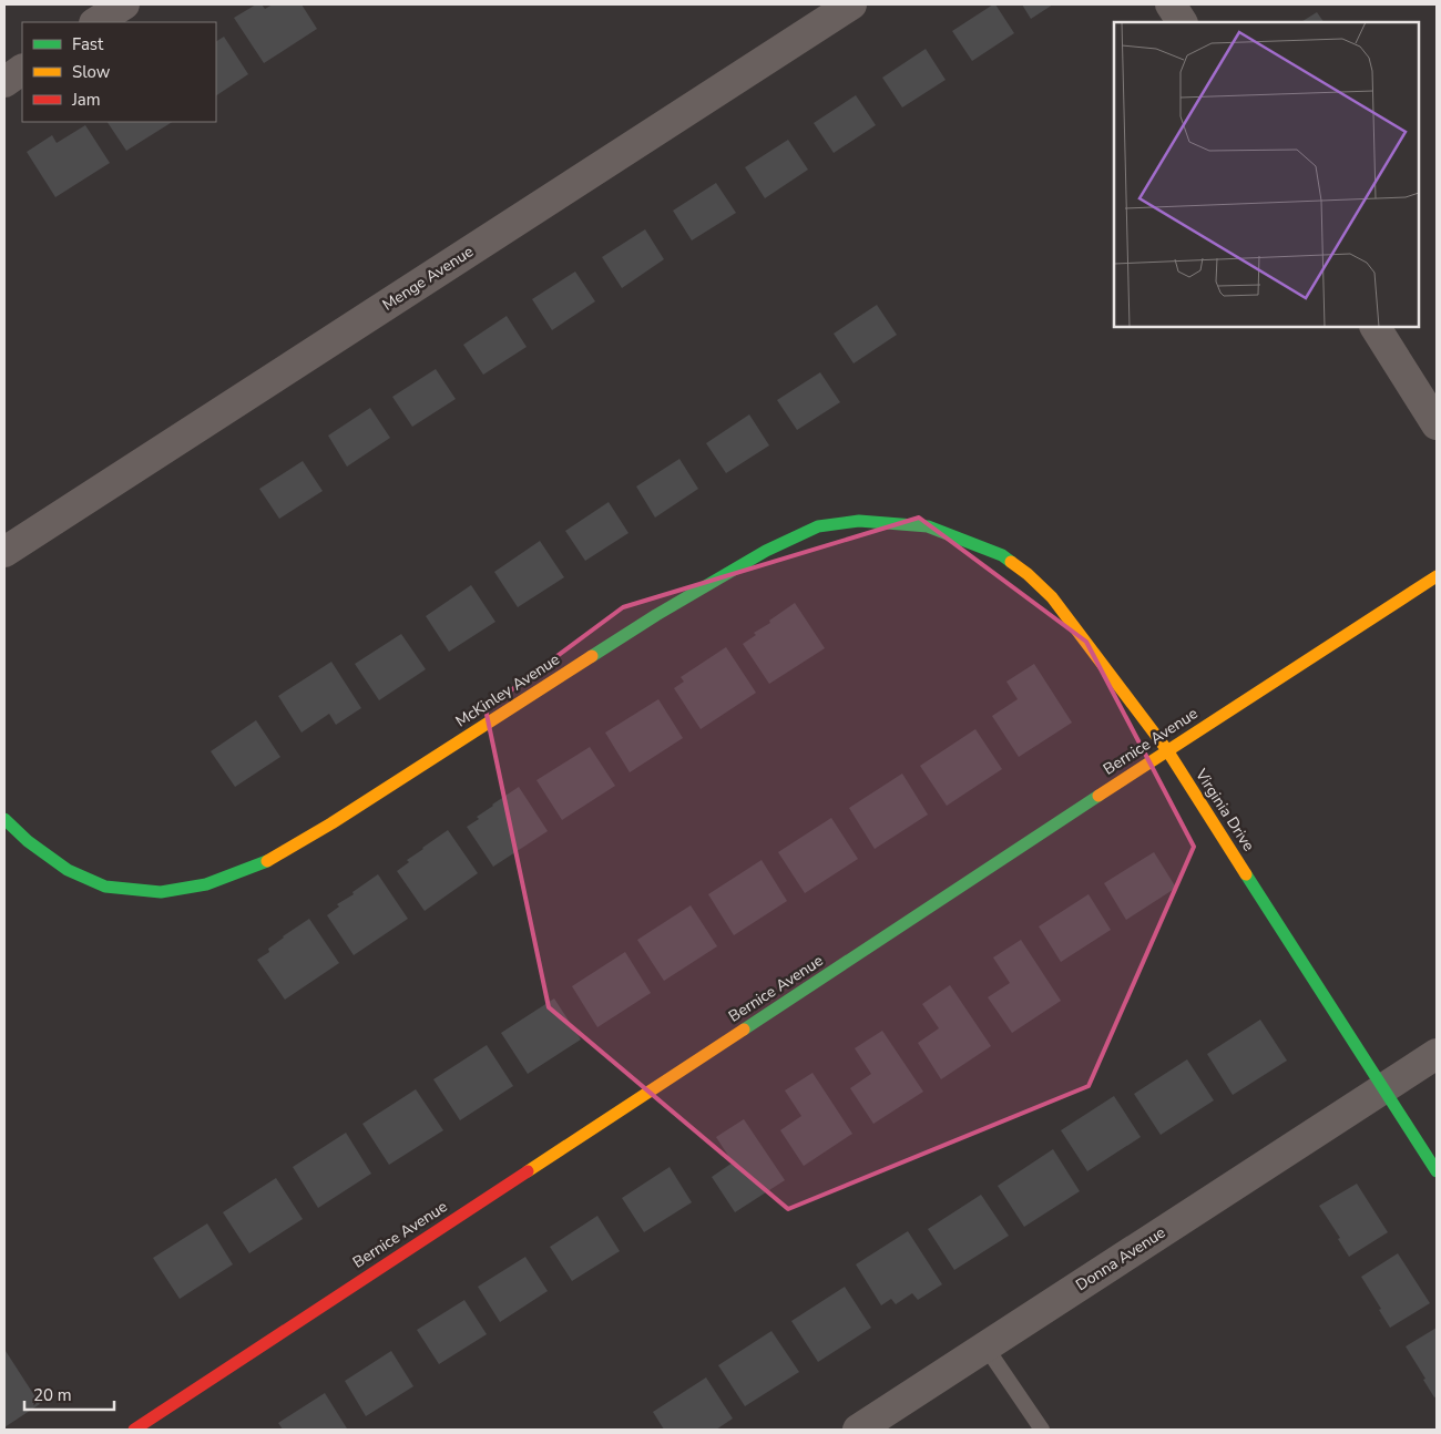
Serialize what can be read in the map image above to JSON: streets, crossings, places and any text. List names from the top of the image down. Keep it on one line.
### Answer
{"streets":{"street":["Menge Avenue","McKinley Avenue","Bernice Avenue","Virginia Drive","Donna Avenue"]},"crossings":[["McKinley Avenue","Virginia Drive"],["Bernice Avenue","Virginia Drive"],["Virginia Drive","Donna Avenue"]],"legend":["Fast","Slow","Jam"],"scale_bar":"20 m"}
